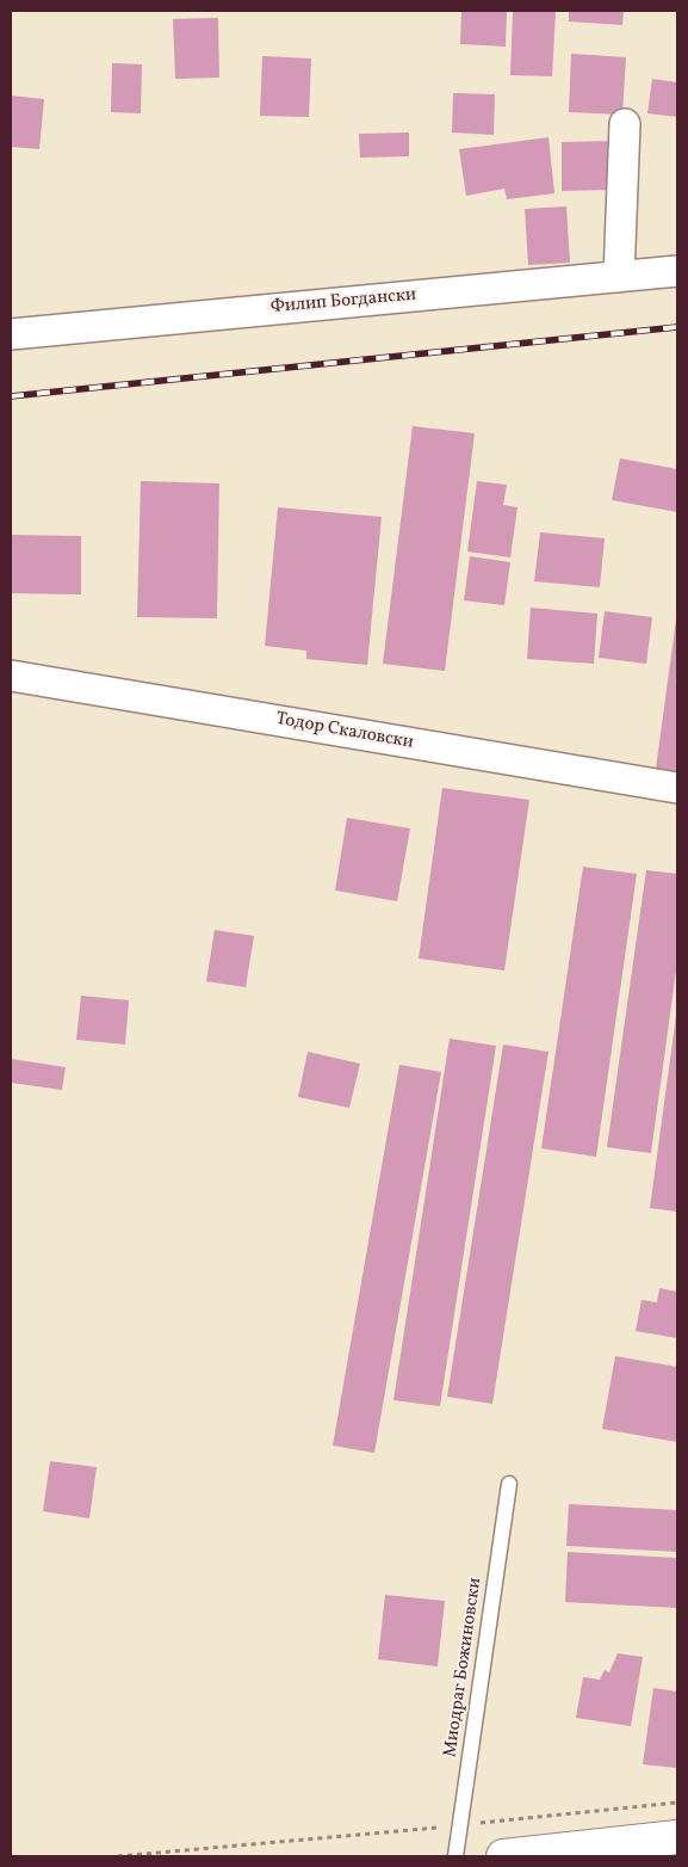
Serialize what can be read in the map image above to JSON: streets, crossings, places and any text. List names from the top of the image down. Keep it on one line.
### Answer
{"streets":{"street":["Филип Богдански","Тодор Скаловски"],"lane":["Миодраг Божиновски"]}}
